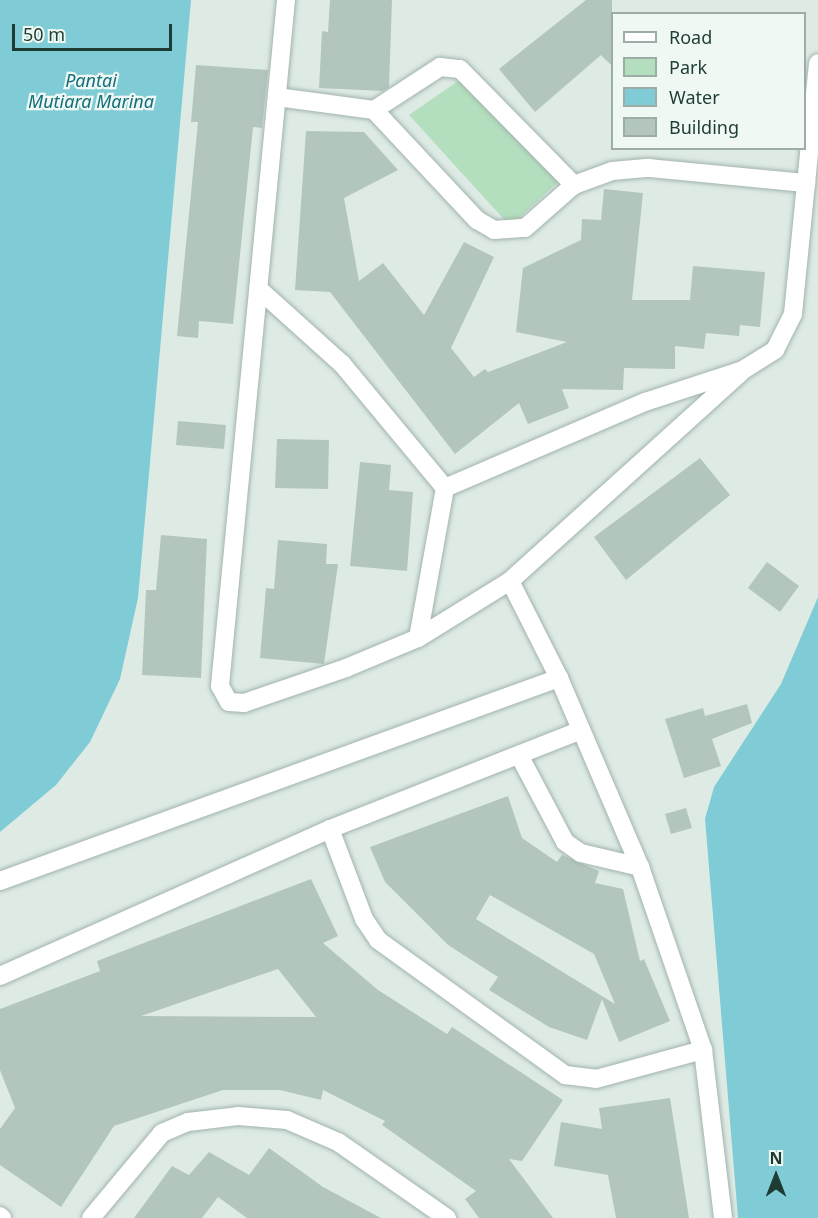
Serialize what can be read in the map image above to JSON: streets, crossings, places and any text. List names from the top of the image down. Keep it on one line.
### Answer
{"water":["Pantai Mutiara Marina"],"legend":["Road","Park","Water","Building"],"scale_bar":"50 m","north":"top"}
